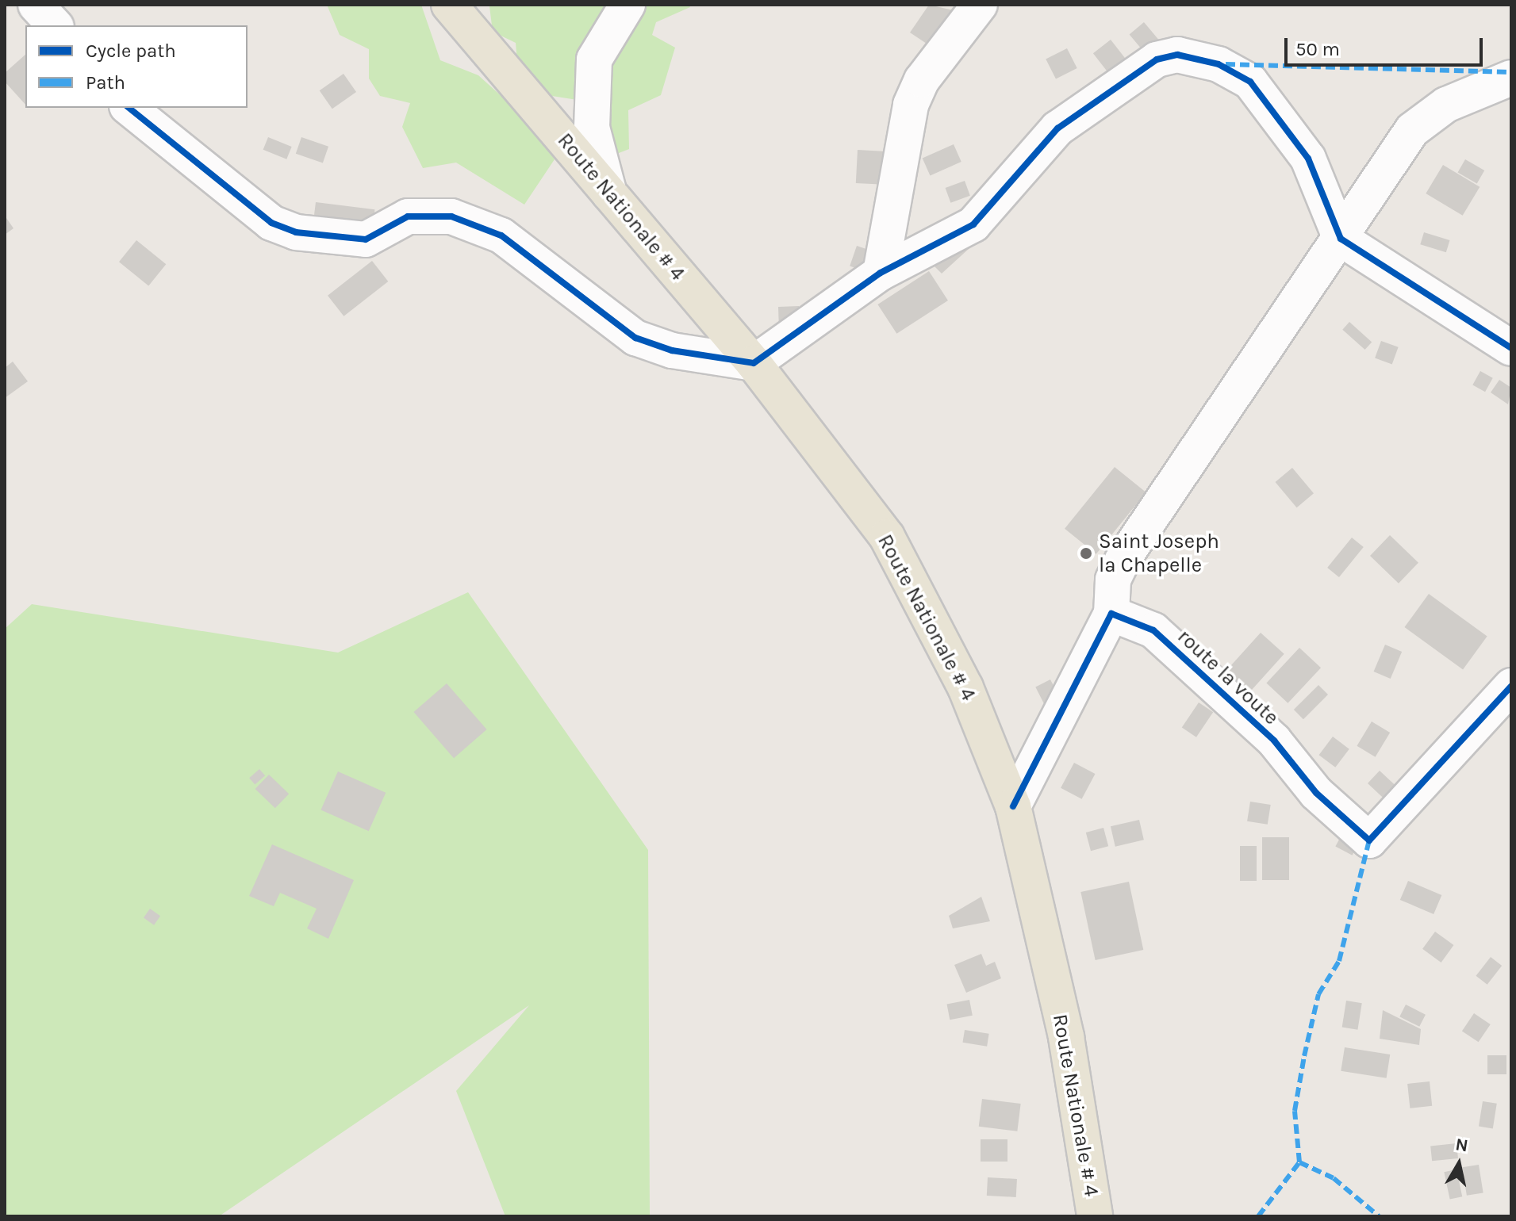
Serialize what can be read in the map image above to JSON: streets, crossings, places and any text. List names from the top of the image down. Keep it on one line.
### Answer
{"streets":{"main road":["Route Nationale # 4"],"street":["route la voute"]},"places":["Saint Joseph la Chapelle"],"legend":["Cycle path","Path"],"scale_bar":"50 m","north":"top"}
